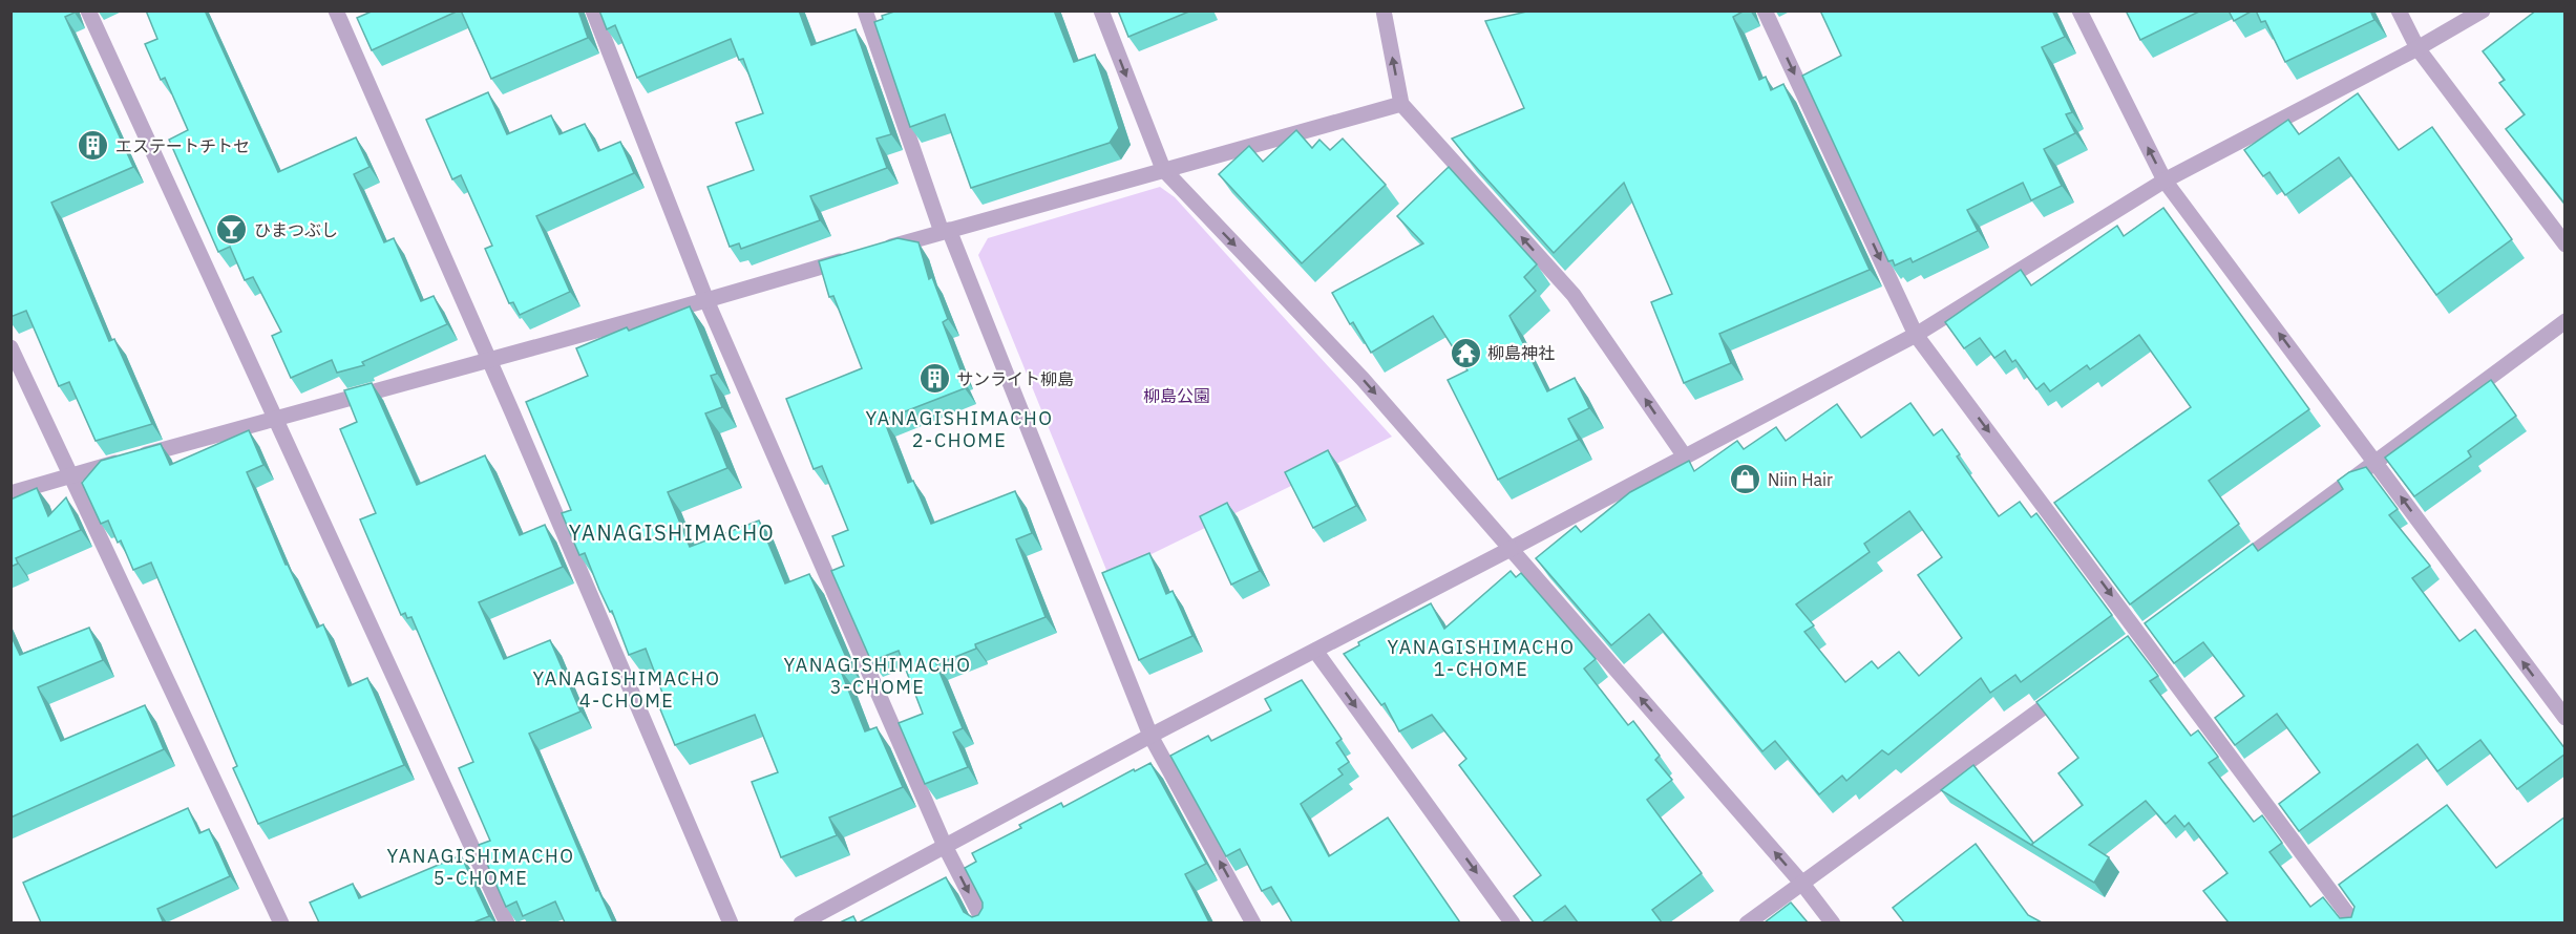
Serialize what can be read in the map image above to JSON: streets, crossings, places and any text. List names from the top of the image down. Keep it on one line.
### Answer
{"districts":["YANAGISHIMACHO 2-CHOME","YANAGISHIMACHO","YANAGISHIMACHO 1-CHOME","YANAGISHIMACHO 3-CHOME","YANAGISHIMACHO 4-CHOME","YANAGISHIMACHO 5-CHOME"],"parks":["柳島公園"],"places":{"building":["エステートチトセ","サンライト柳島"],"bar":["ひまつぶし"],"temple":["柳島神社"],"shop":["Niin Hair"]}}
